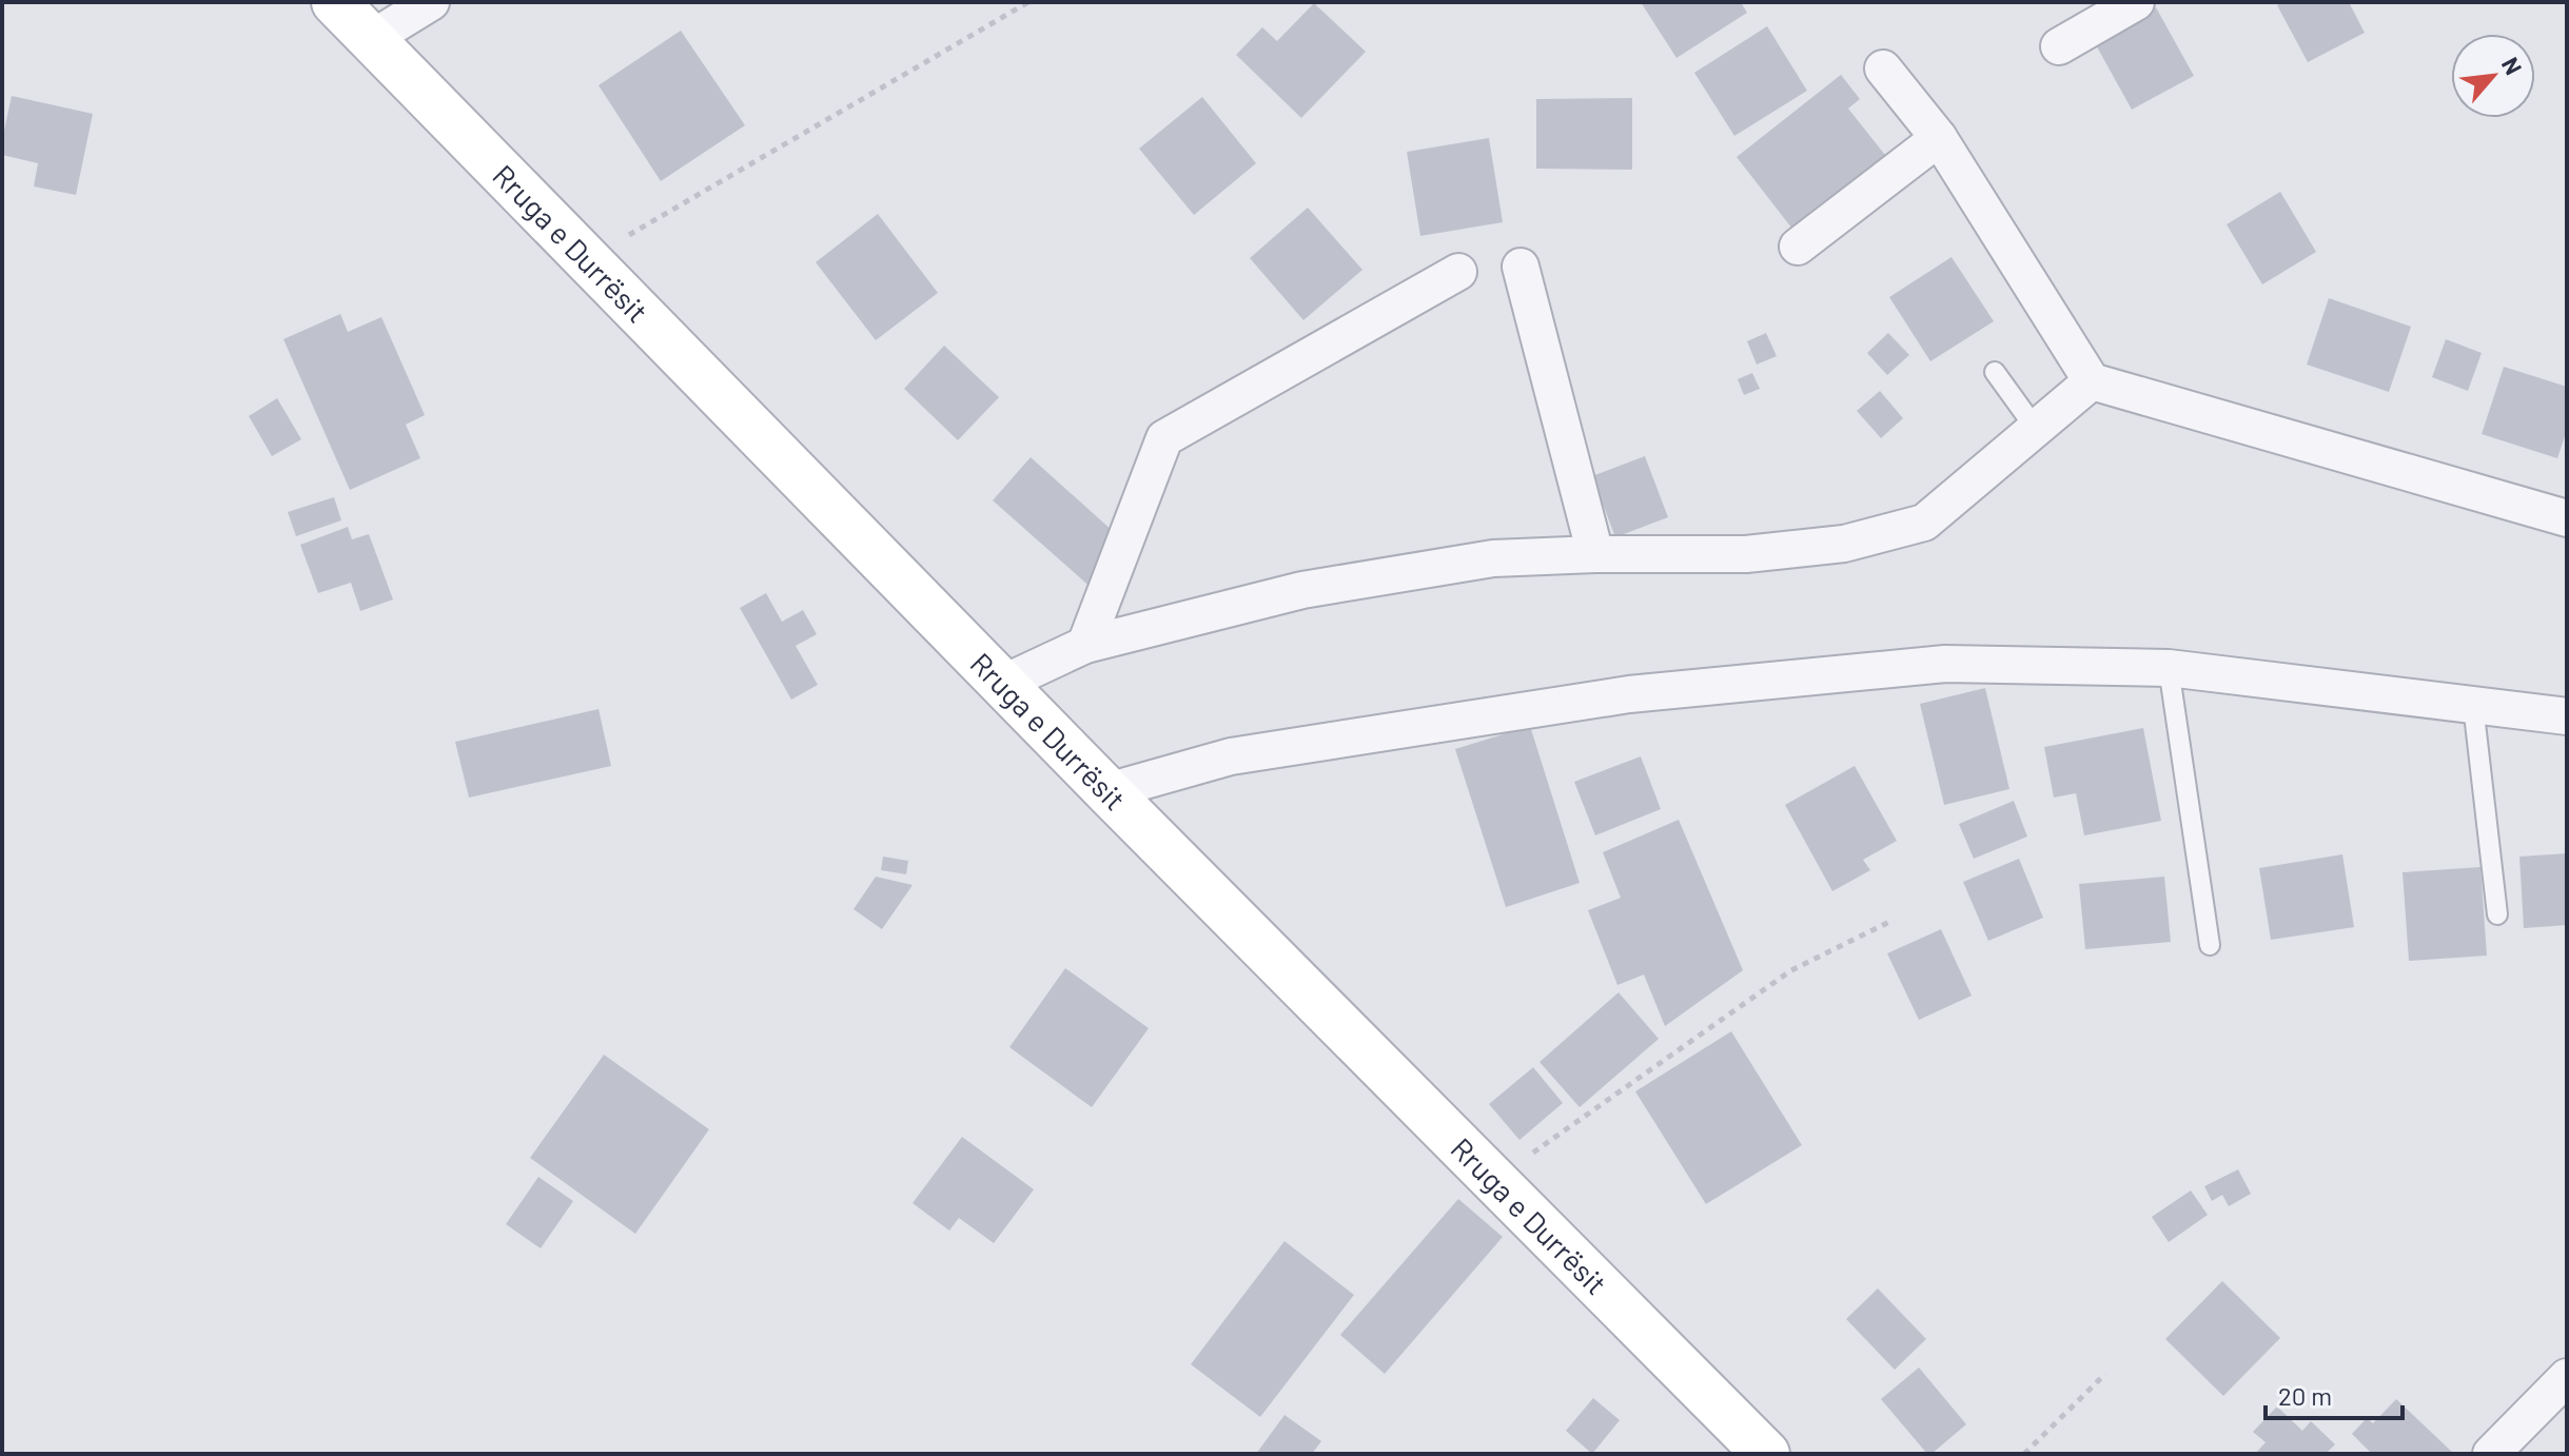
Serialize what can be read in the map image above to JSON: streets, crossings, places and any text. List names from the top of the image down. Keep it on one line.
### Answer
{"streets":{"main road":["Rruga e Durrësit"]},"scale_bar":"20 m","north":"top right"}
